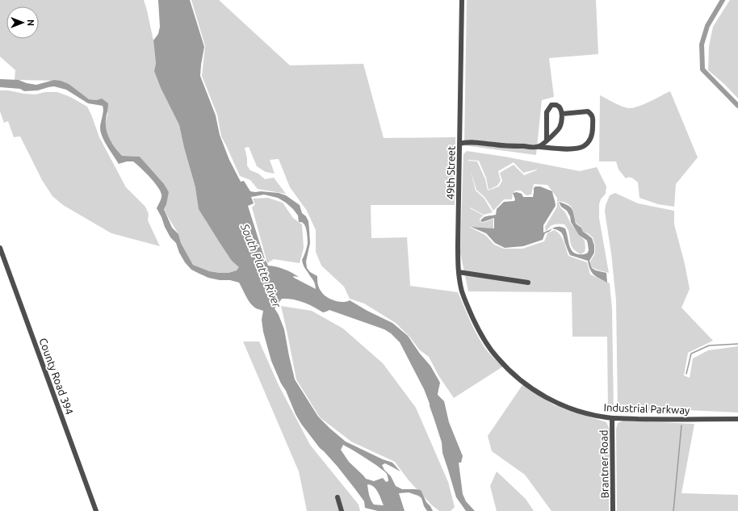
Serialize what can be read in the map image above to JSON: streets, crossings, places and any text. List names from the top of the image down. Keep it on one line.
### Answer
{"streets":{"street":["49th Street","County Road 394","Industrial Parkway","Brantner Road"]},"crossings":[["49th Street","Industrial Parkway"],["Industrial Parkway","Brantner Road"]],"water":["South Platte River"],"north":"right"}
